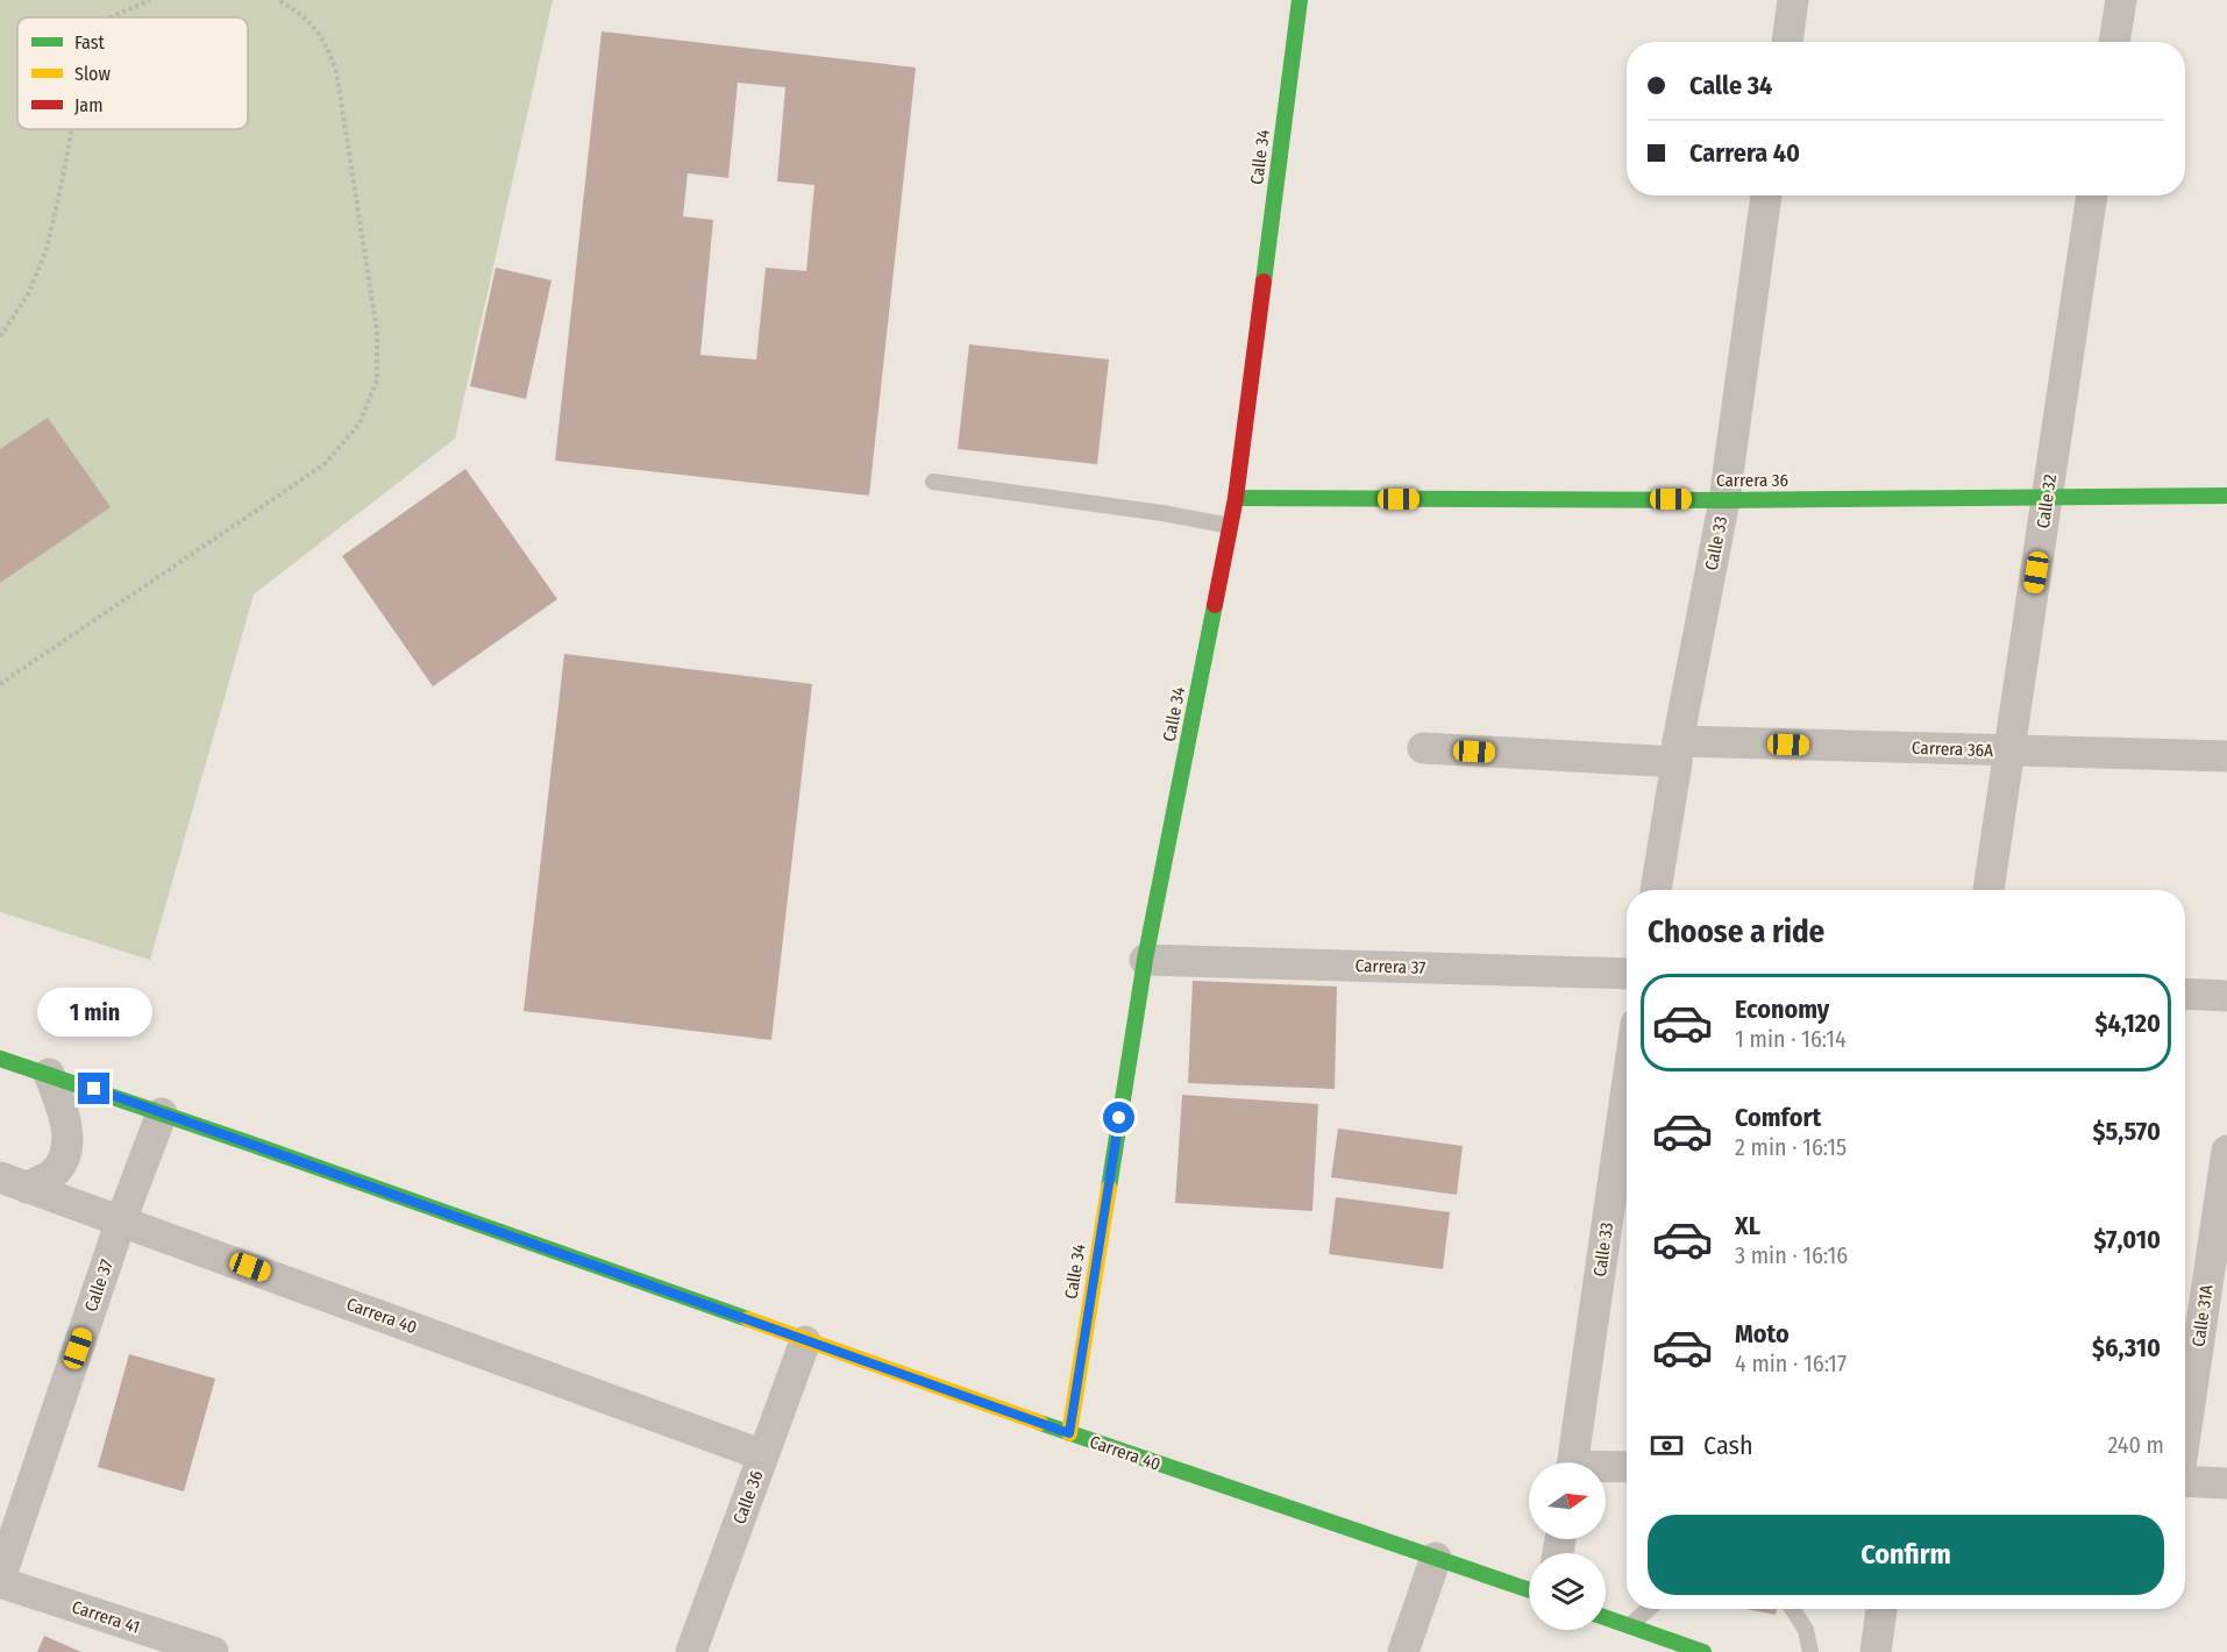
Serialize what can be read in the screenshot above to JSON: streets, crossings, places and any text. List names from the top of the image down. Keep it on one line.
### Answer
{"streets":{"street":["Calle 34","Carrera 36","Calle 32","Calle 33","Carrera 36A","Carrera 37","Calle 37","Carrera 40","Calle 31A","Calle 36","Carrera 41"]},"crossings":[["Calle 34","Carrera 36"],["Calle 34","Carrera 37"],["Calle 34","Carrera 40"],["Carrera 36","Calle 32"],["Carrera 36","Calle 33"],["Calle 32","Carrera 36A"],["Calle 33","Carrera 36A"],["Calle 37","Carrera 40"],["Calle 37","Carrera 41"],["Carrera 40","Calle 36"]],"legend":["Fast","Slow","Jam"],"north":"right","page":{"banner":["Calle 34","Carrera 40"],"heading":"Choose a ride","list":[{"name":"Economy","note":"1 min · 16:14","value":"$4,120"},{"name":"Comfort","note":"2 min · 16:15","value":"$5,570"},{"name":"XL","note":"3 min · 16:16","value":"$7,010"},{"name":"Moto","note":"4 min · 16:17","value":"$6,310"}],"bubble":"1 min","pay":["Cash","240 m"],"buttons":"Confirm"}}
